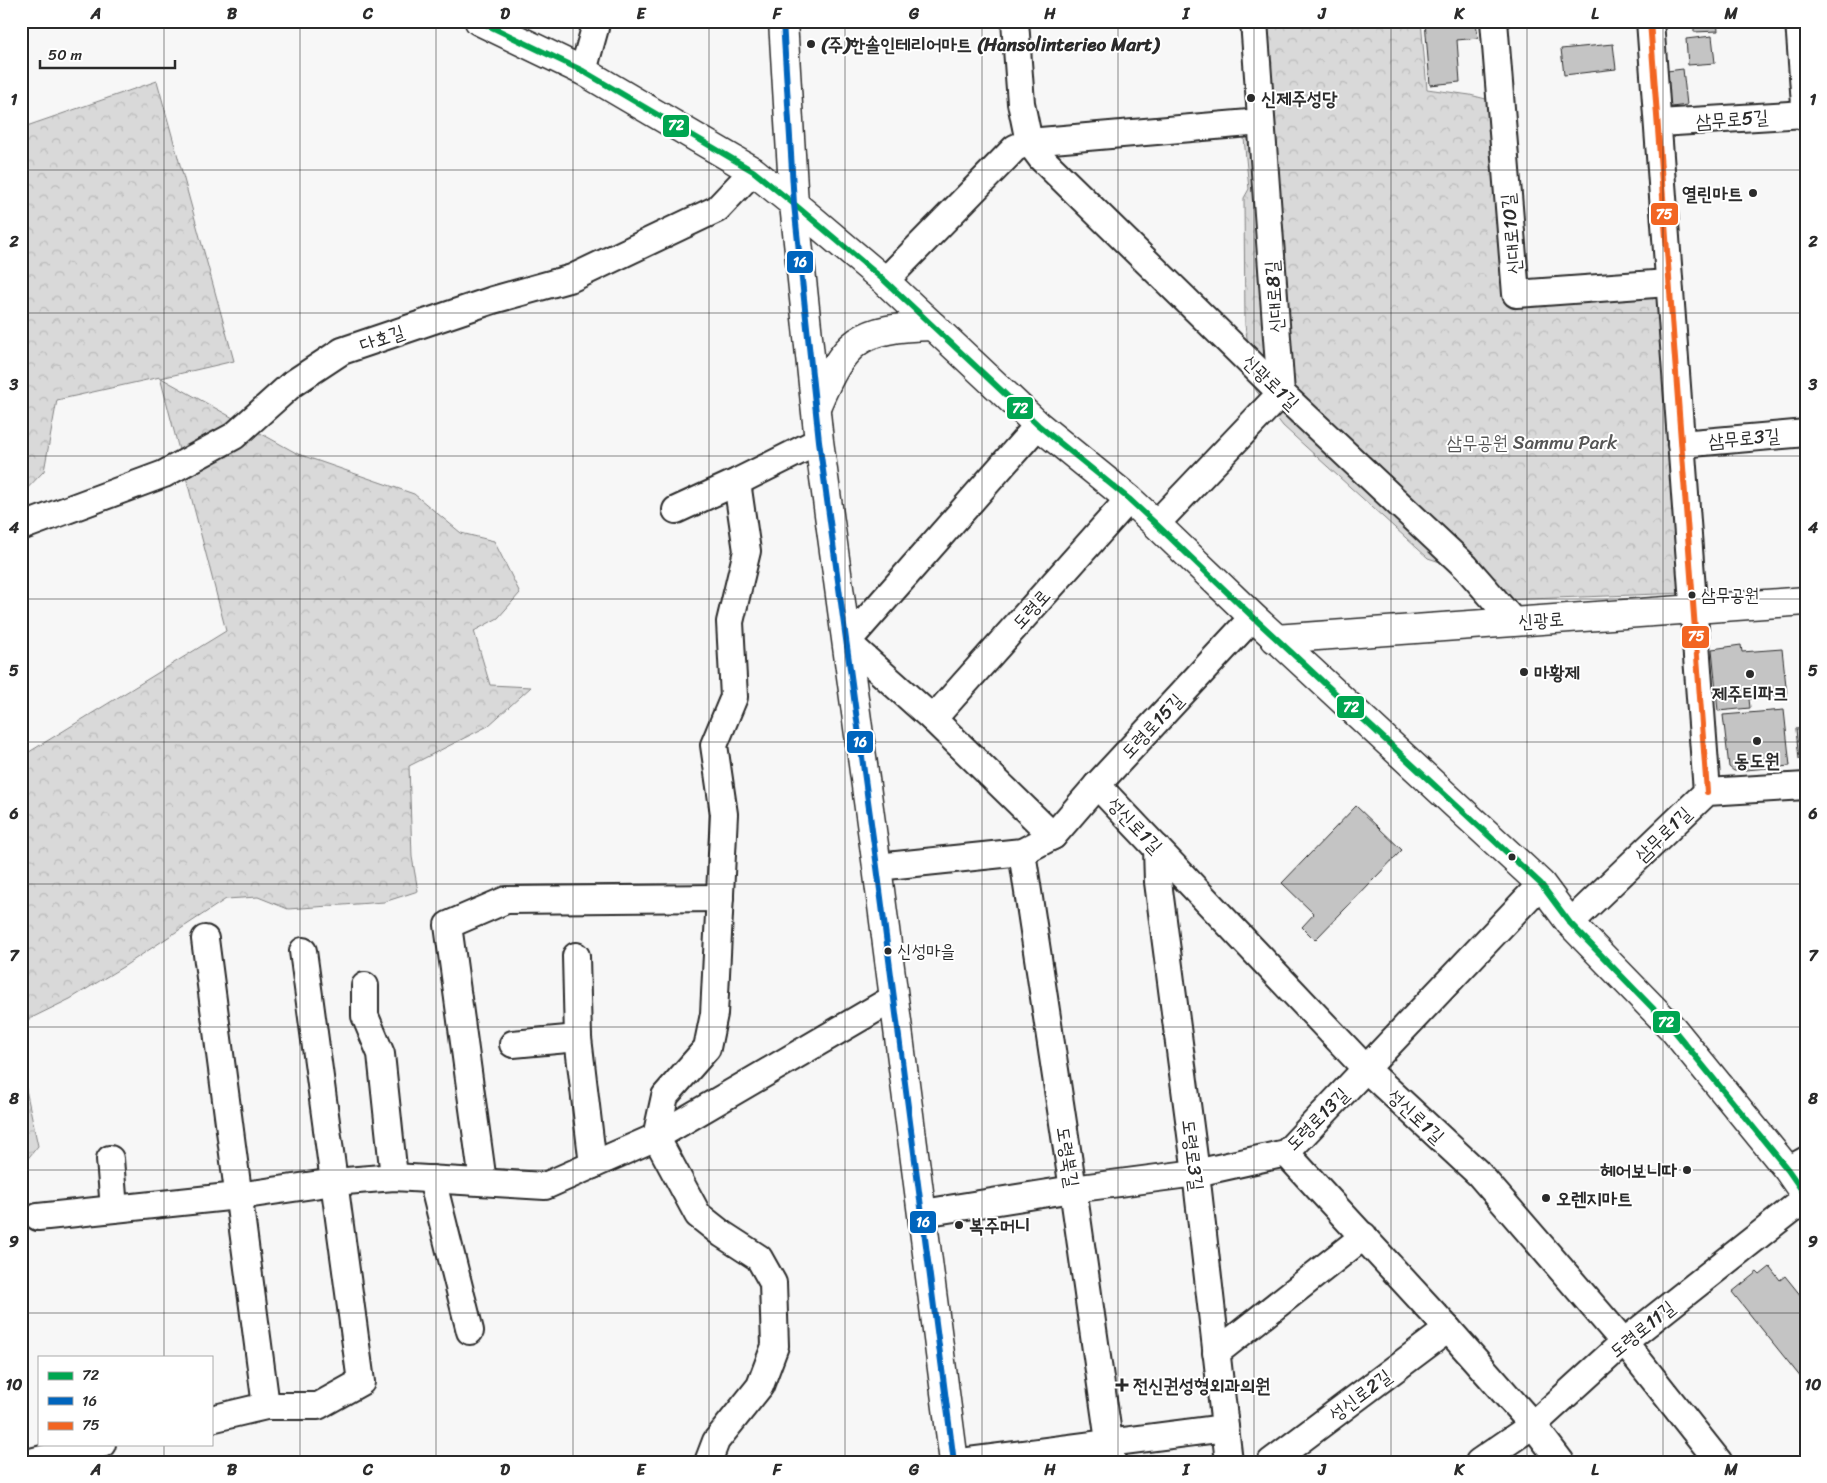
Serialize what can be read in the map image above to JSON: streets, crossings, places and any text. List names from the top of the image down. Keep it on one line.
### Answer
{"streets":{"main road":["신광로"],"street":["삼무로5길","신대로10길","신대로8길","다호길","신광로1길","삼무로3길","도령로","도령로15길","성신로1길","삼무로1길","도령로13길","도령로3길","도령북길","도령로11길","성신로2길"]},"crossings":[["신대로8길","신광로1길"],["신광로1길","신광로"],["도령로15길","성신로1길"],["도령로15길","도령북길"],["성신로1길","도령로13길"],["성신로1길","도령로3길"],["성신로1길","도령로11길"],["도령로13길","도령로3길"],["도령로13길","도령북길"]],"parks":["삼무공원 Sammu Park"],"places":{"other":["(주)한솔인테리어마트 (Hansolinterieo Mart)","신제주성당","열린마트","삼무공원","마황제","제주티파크","동도원","신성마을","헤어보니따","오렌지마트","복주머니"],"health":["전신권성형외과의원"]},"lines":["transit line 72","transit line 16","transit line 75"],"legend":["72","16","75"],"scale_bar":"50 m","grid":{"columns":["A","B","C","D","E","F","G","H","I","J","K","L","M"],"rows":["1","2","3","4","5","6","7","8","9","10"]}}
